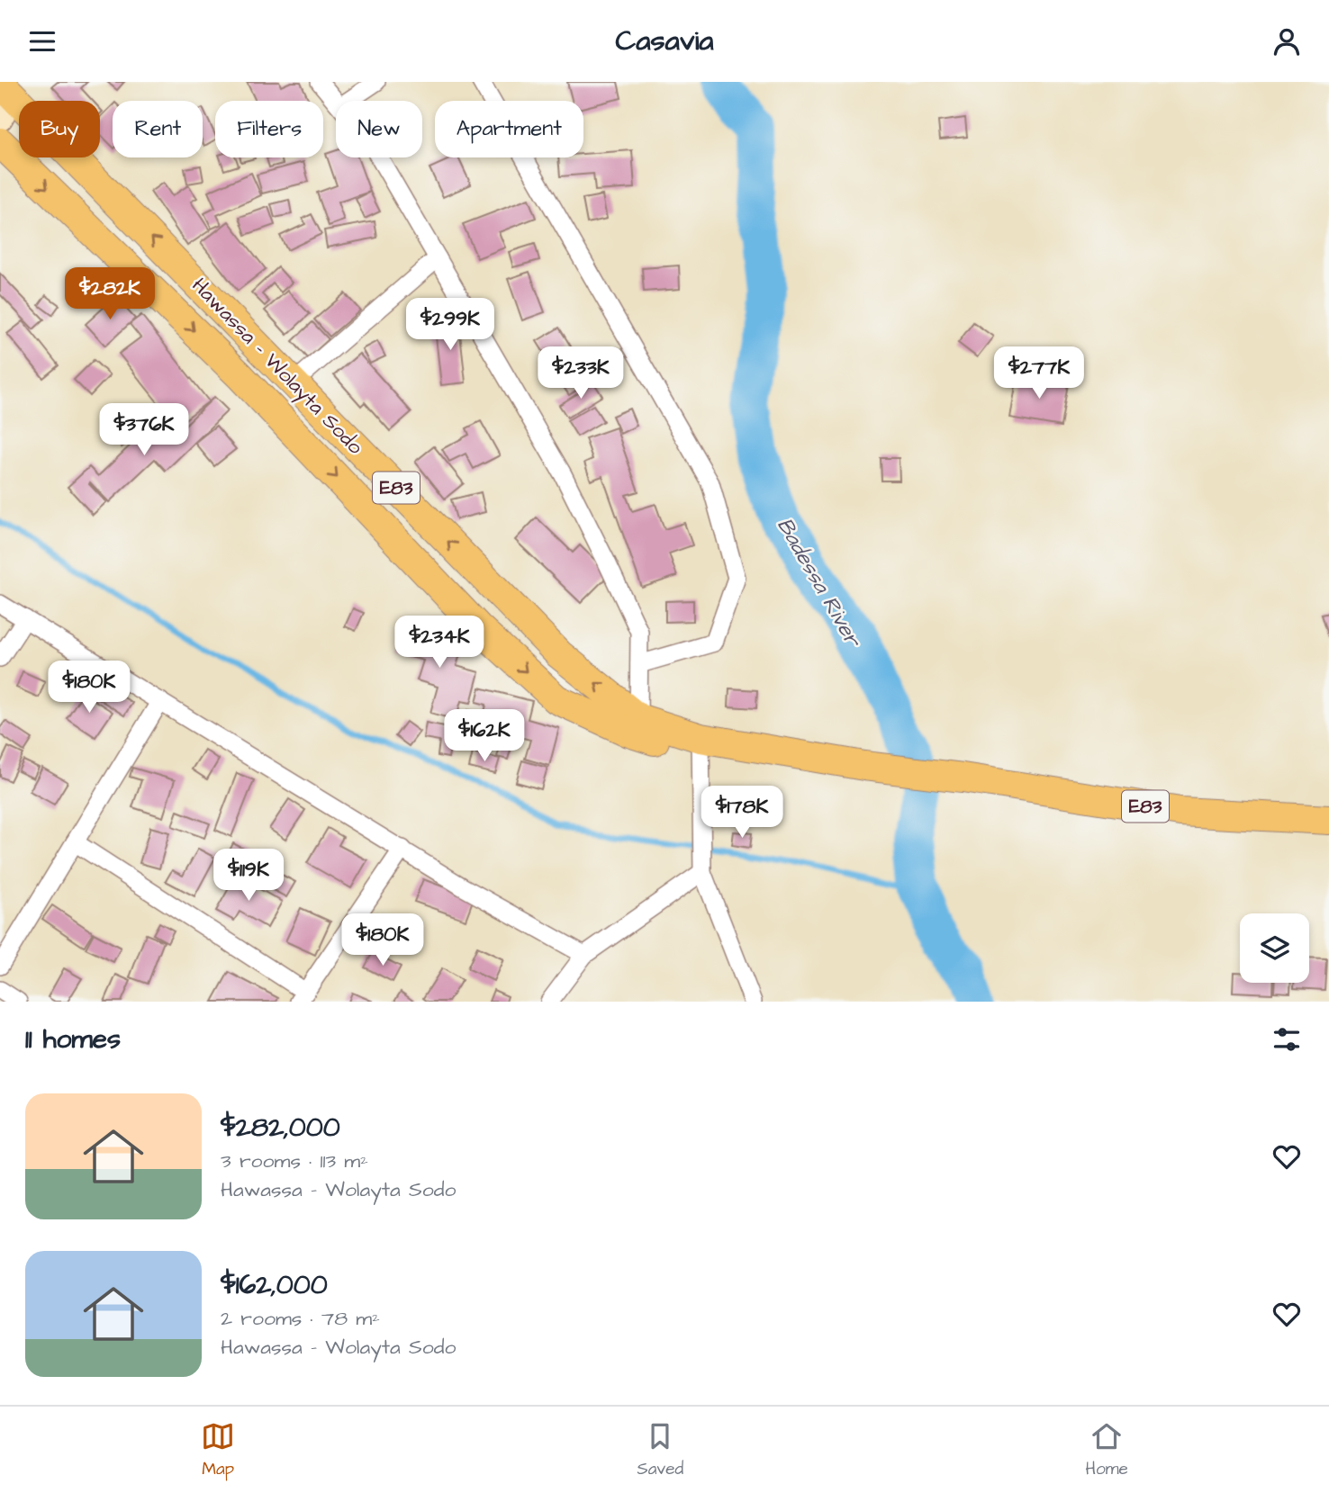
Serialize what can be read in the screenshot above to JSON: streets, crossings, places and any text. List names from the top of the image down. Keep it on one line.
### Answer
{"streets":{"main road":["Hawassa - Wolayta Sodo","E83"]},"water":["Badessa River"],"page":{"header":"Casavia","chip":["Buy","Rent","Filters","New","Apartment"],"price":["$282K","$299K","$233K","$277K","$376K","$234K","$180K","$162K","$178K","$119K","$180K"],"heading":"11 homes","list":[{"name":"$282,000","note":"3 rooms · 113 m² · Hawassa - Wolayta Sodo"},{"name":"$162,000","note":"2 rooms · 78 m² · Hawassa - Wolayta Sodo"}],"tabs":["Map","Saved","Home"]}}
